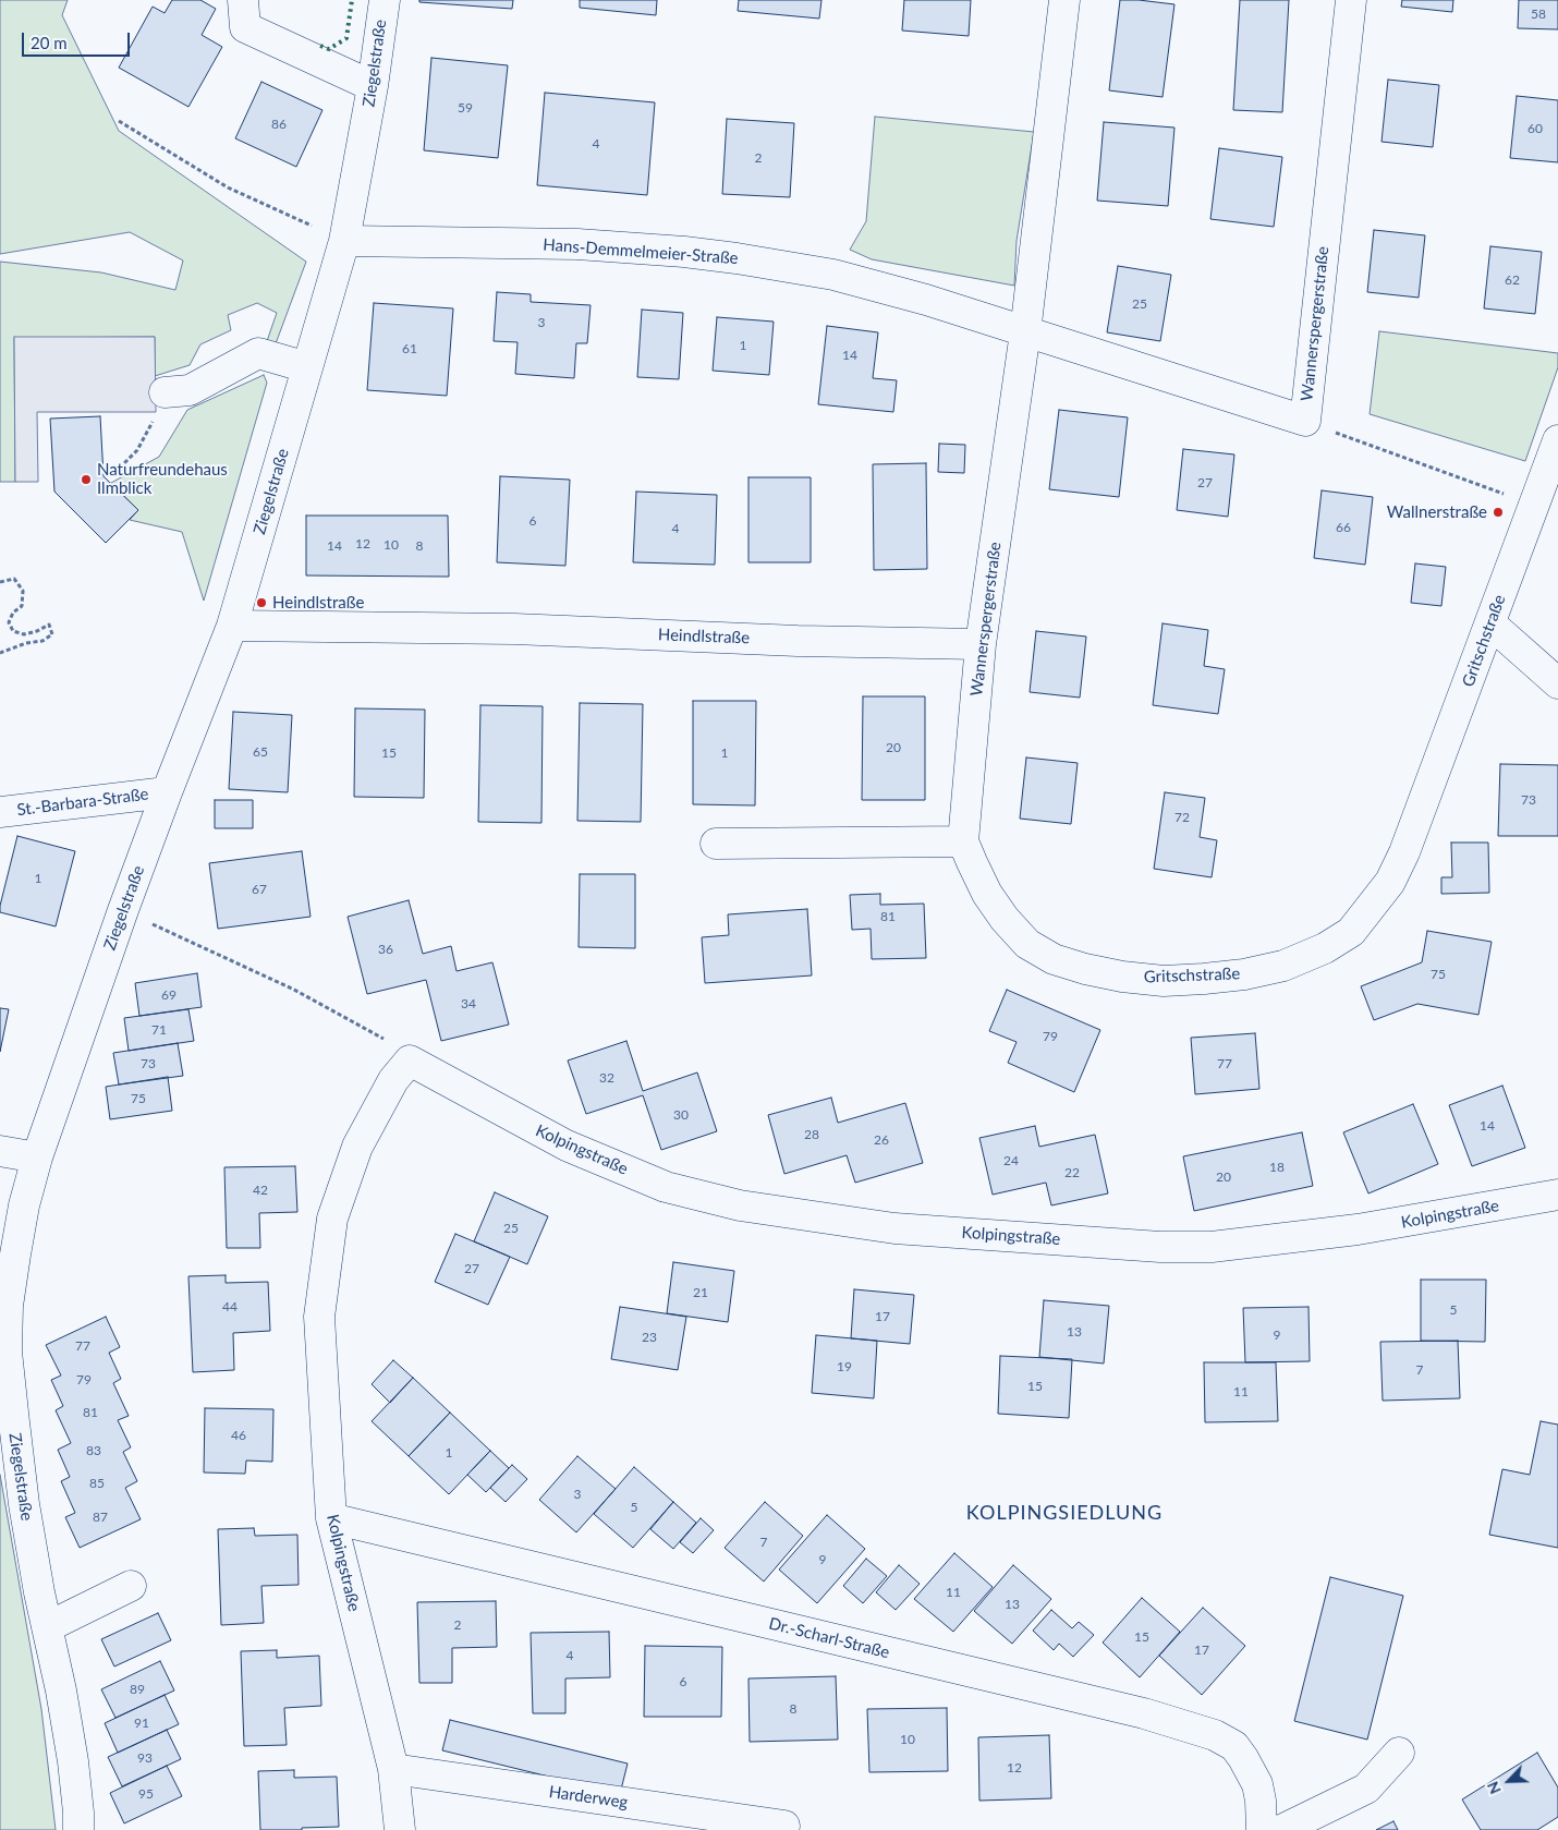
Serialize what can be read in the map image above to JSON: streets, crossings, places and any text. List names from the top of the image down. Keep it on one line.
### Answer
{"streets":{"street":["Ziegelstraße","Hans-Demmelmeier-Straße","Wannerspergerstraße","Heindlstraße","Gritschstraße","St.-Barbara-Straße","Kolpingstraße","Dr.-Scharl-Straße","Harderweg"]},"crossings":[["Ziegelstraße","Hans-Demmelmeier-Straße"],["Ziegelstraße","Heindlstraße"],["Ziegelstraße","St.-Barbara-Straße"],["Hans-Demmelmeier-Straße","Wannerspergerstraße"],["Wannerspergerstraße","Heindlstraße"],["Wannerspergerstraße","Gritschstraße"],["Kolpingstraße","Dr.-Scharl-Straße"],["Kolpingstraße","Harderweg"]],"districts":["KOLPINGSIEDLUNG"],"places":["Naturfreundehaus Ilmblick","Wallnerstraße","Heindlstraße"],"house_numbers":["58","59","86","60","4","2","62","25","3","1","61","14","27","6","66","4","12","10","14","8","20","65","15","1","73","72","1","67","81","36","75","69","34","71","79","73","77","32","75","30","14","28","26","24","18","22","20","42","25","27","21","44","5","17","13","9","23","77","19","7","79","15","11","81","46","83","1","85","3","5","87","7","9","11","13","2","15","17","4","6","89","8","91","10","93","12","95"],"scale_bar":"20 m","north":"bottom left"}
